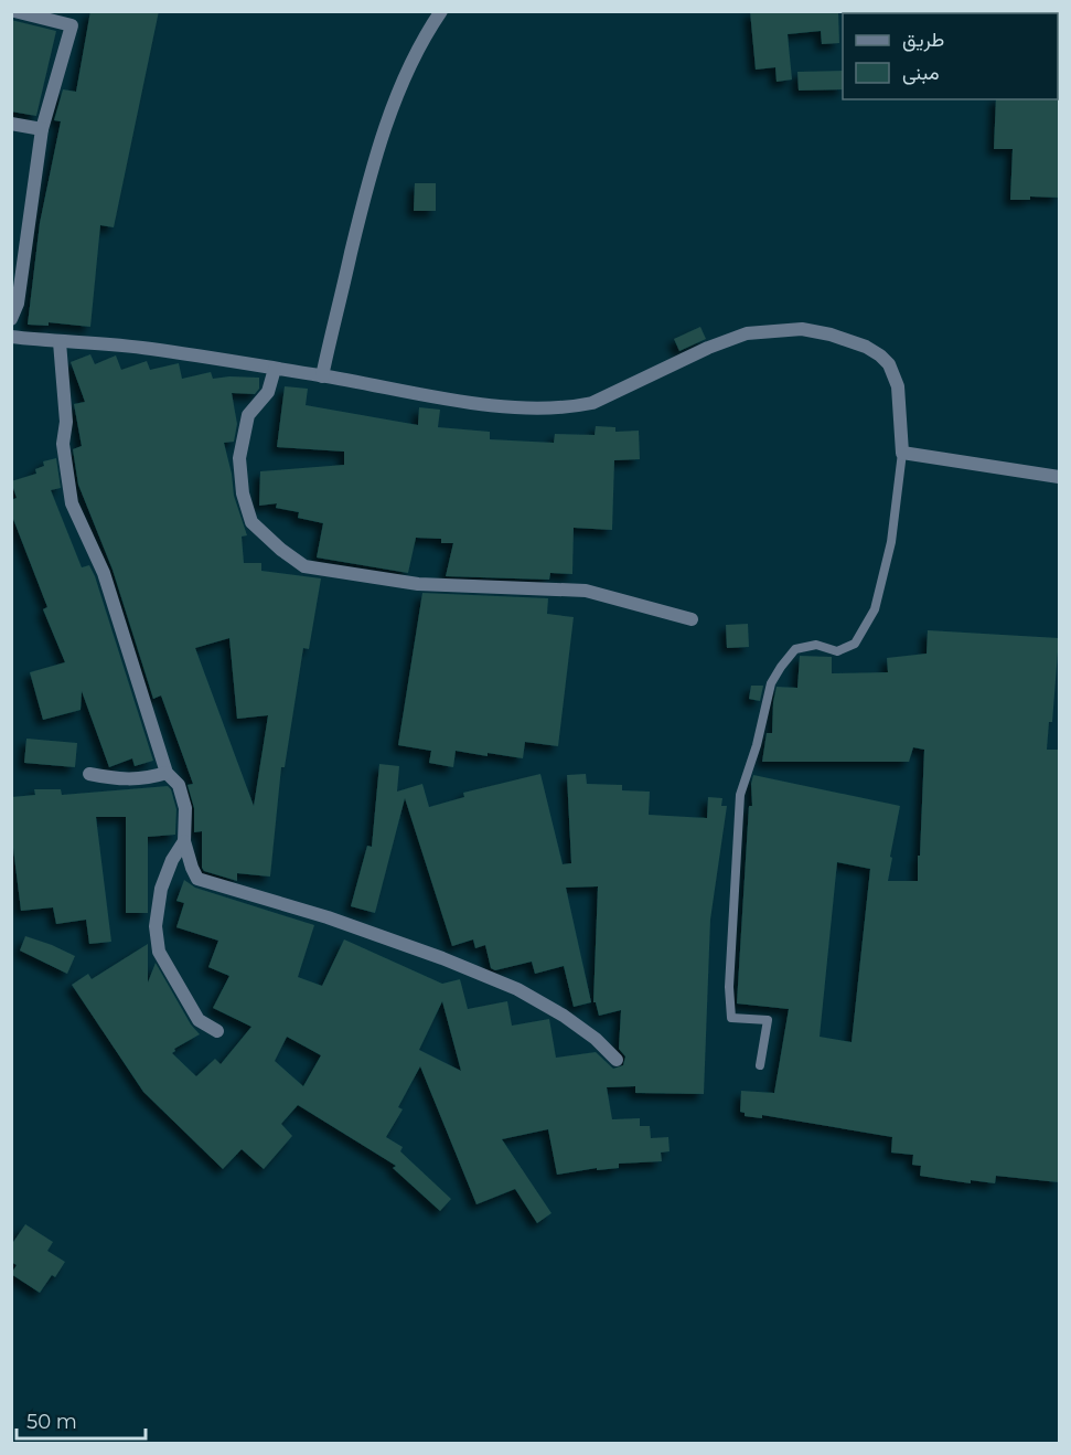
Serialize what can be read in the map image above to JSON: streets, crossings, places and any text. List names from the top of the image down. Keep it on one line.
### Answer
{"legend":["طريق","مبنى"],"scale_bar":"50 m"}
